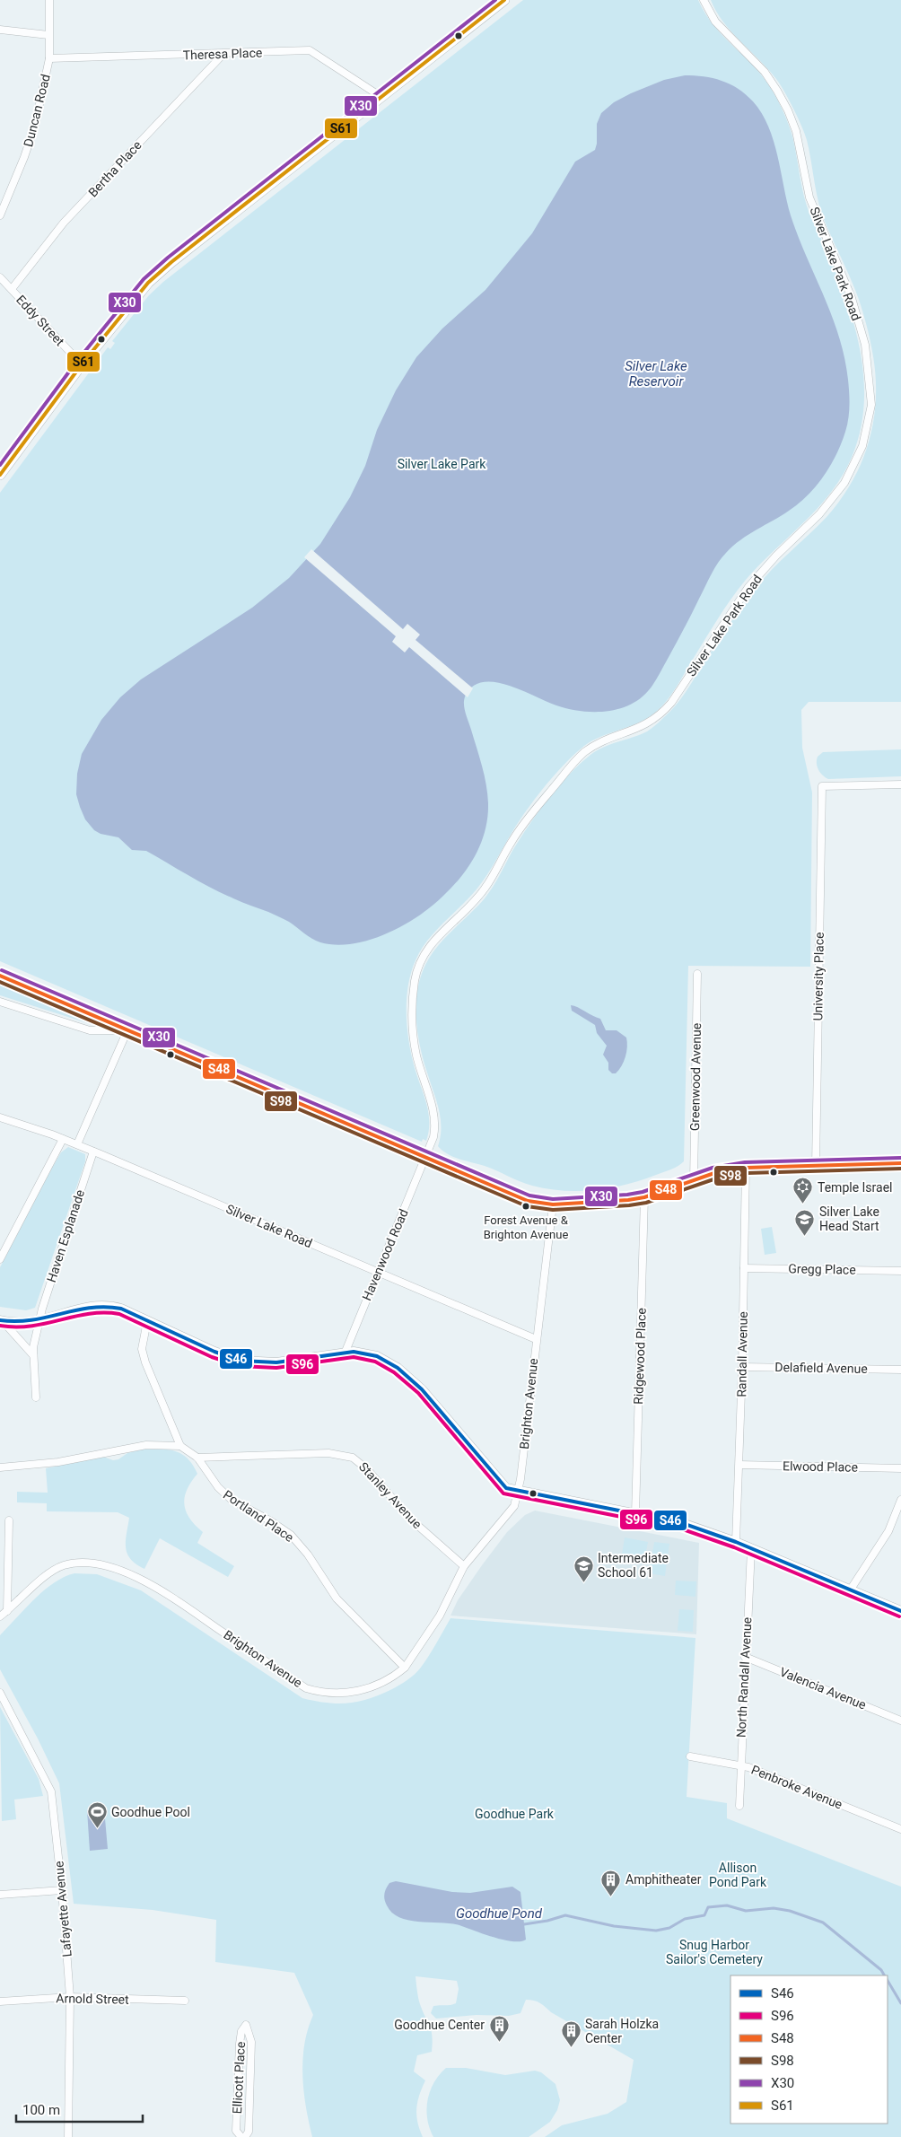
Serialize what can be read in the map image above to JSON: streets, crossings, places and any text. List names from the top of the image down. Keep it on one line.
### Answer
{"streets":{"street":["Theresa Place","Duncan Road","Bertha Place","Silver Lake Park Road","Eddy Street","University Place","Greenwood Avenue","Silver Lake Road","Haven Esplanade","Havenwood Road","Gregg Place","Randall Avenue","Ridgewood Place","Delafield Avenue","Brighton Avenue","Elwood Place","Stanley Avenue","Portland Place","North Randall Avenue","Valencia Avenue","Penbroke Avenue","Lafayette Avenue","Arnold Street","Ellicott Place"]},"crossings":[["Theresa Place","Duncan Road"],["Theresa Place","Bertha Place"],["Bertha Place","Eddy Street"],["Silver Lake Park Road","Havenwood Road"],["Silver Lake Road","Haven Esplanade"],["Silver Lake Road","Havenwood Road"],["Silver Lake Road","Brighton Avenue"],["Gregg Place","Randall Avenue"],["Randall Avenue","Delafield Avenue"],["Randall Avenue","Elwood Place"],["Brighton Avenue","Stanley Avenue"],["Brighton Avenue","Portland Place"],["Stanley Avenue","Portland Place"],["North Randall Avenue","Valencia Avenue"],["North Randall Avenue","Penbroke Avenue"],["Lafayette Avenue","Arnold Street"]],"water":["Silver Lake Reservoir","Goodhue Pond"],"parks":["Silver Lake Park","Goodhue Park","Allison Pond Park","Snug Harbor Sailor's Cemetery"],"places":{"synagogue":["Temple Israel"],"other":["Forest Avenue & Brighton Avenue"],"school or university":["Silver Lake Head Start","Intermediate School 61"],"sports":["Goodhue Pool"],"building":["Amphitheater","Goodhue Center","Sarah Holzka Center"]},"lines":["transit line X30","transit line S61","transit line S48","transit line S98","transit line S46","transit line S96"],"legend":["S46","S96","S48","S98","X30","S61"],"scale_bar":"100 m"}
